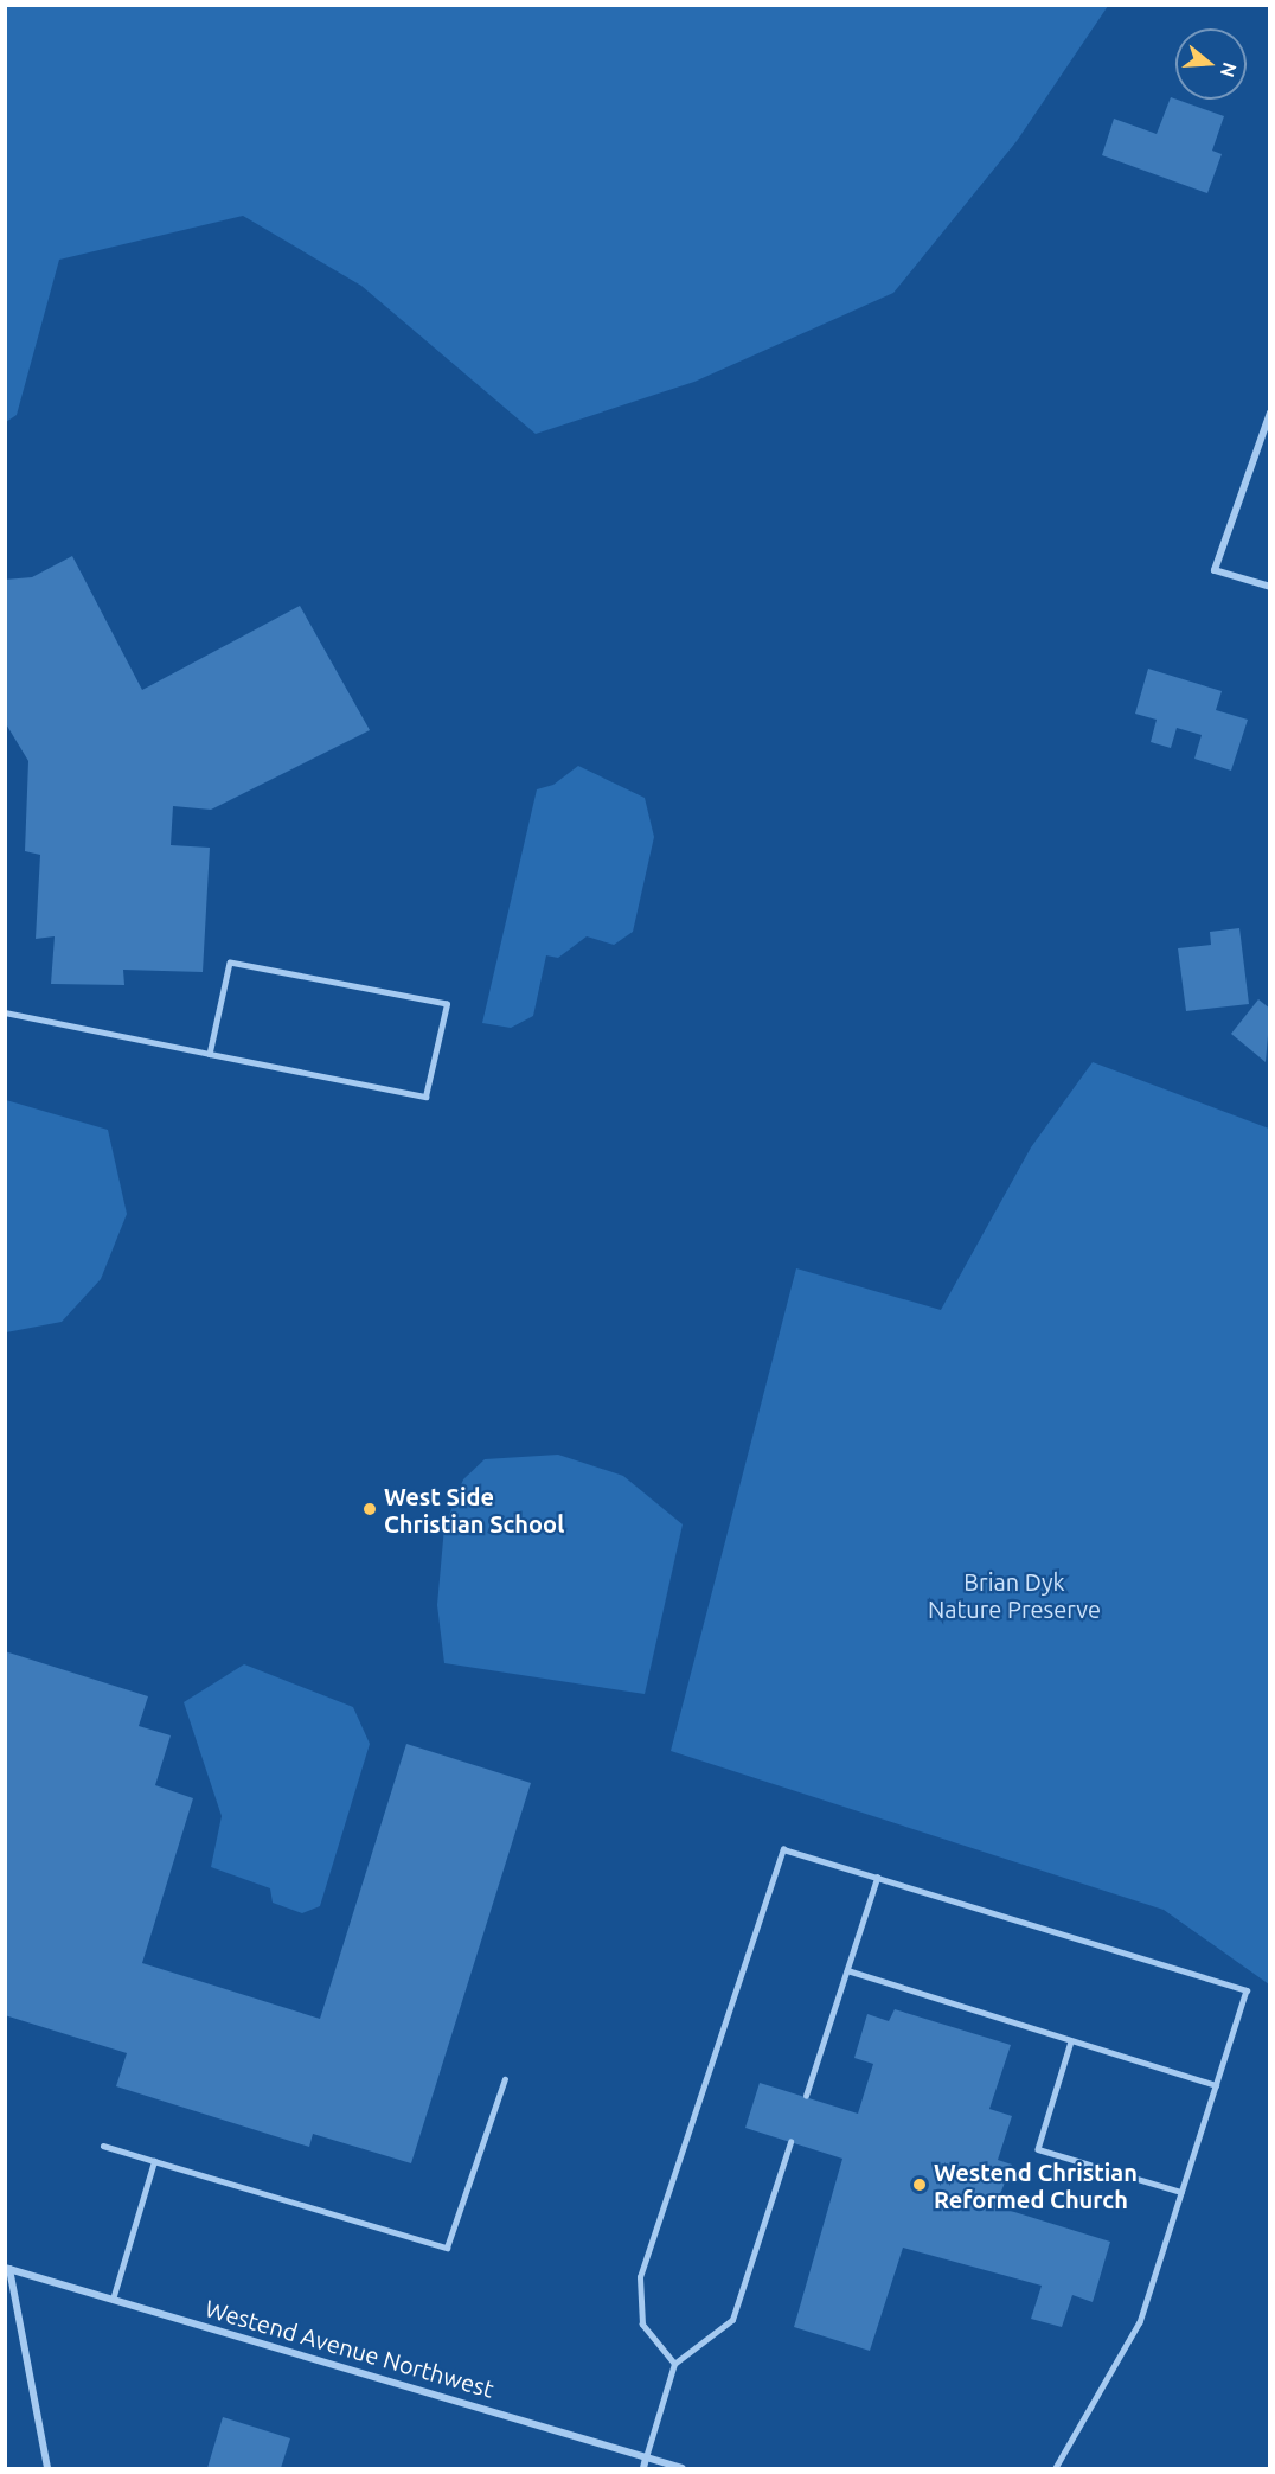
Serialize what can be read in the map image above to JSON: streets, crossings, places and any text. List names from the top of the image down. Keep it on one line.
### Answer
{"streets":{"street":["Westend Avenue Northwest"]},"parks":["Brian Dyk Nature Preserve"],"places":["West Side Christian School","Westend Christian Reformed Church"],"north":"right"}
